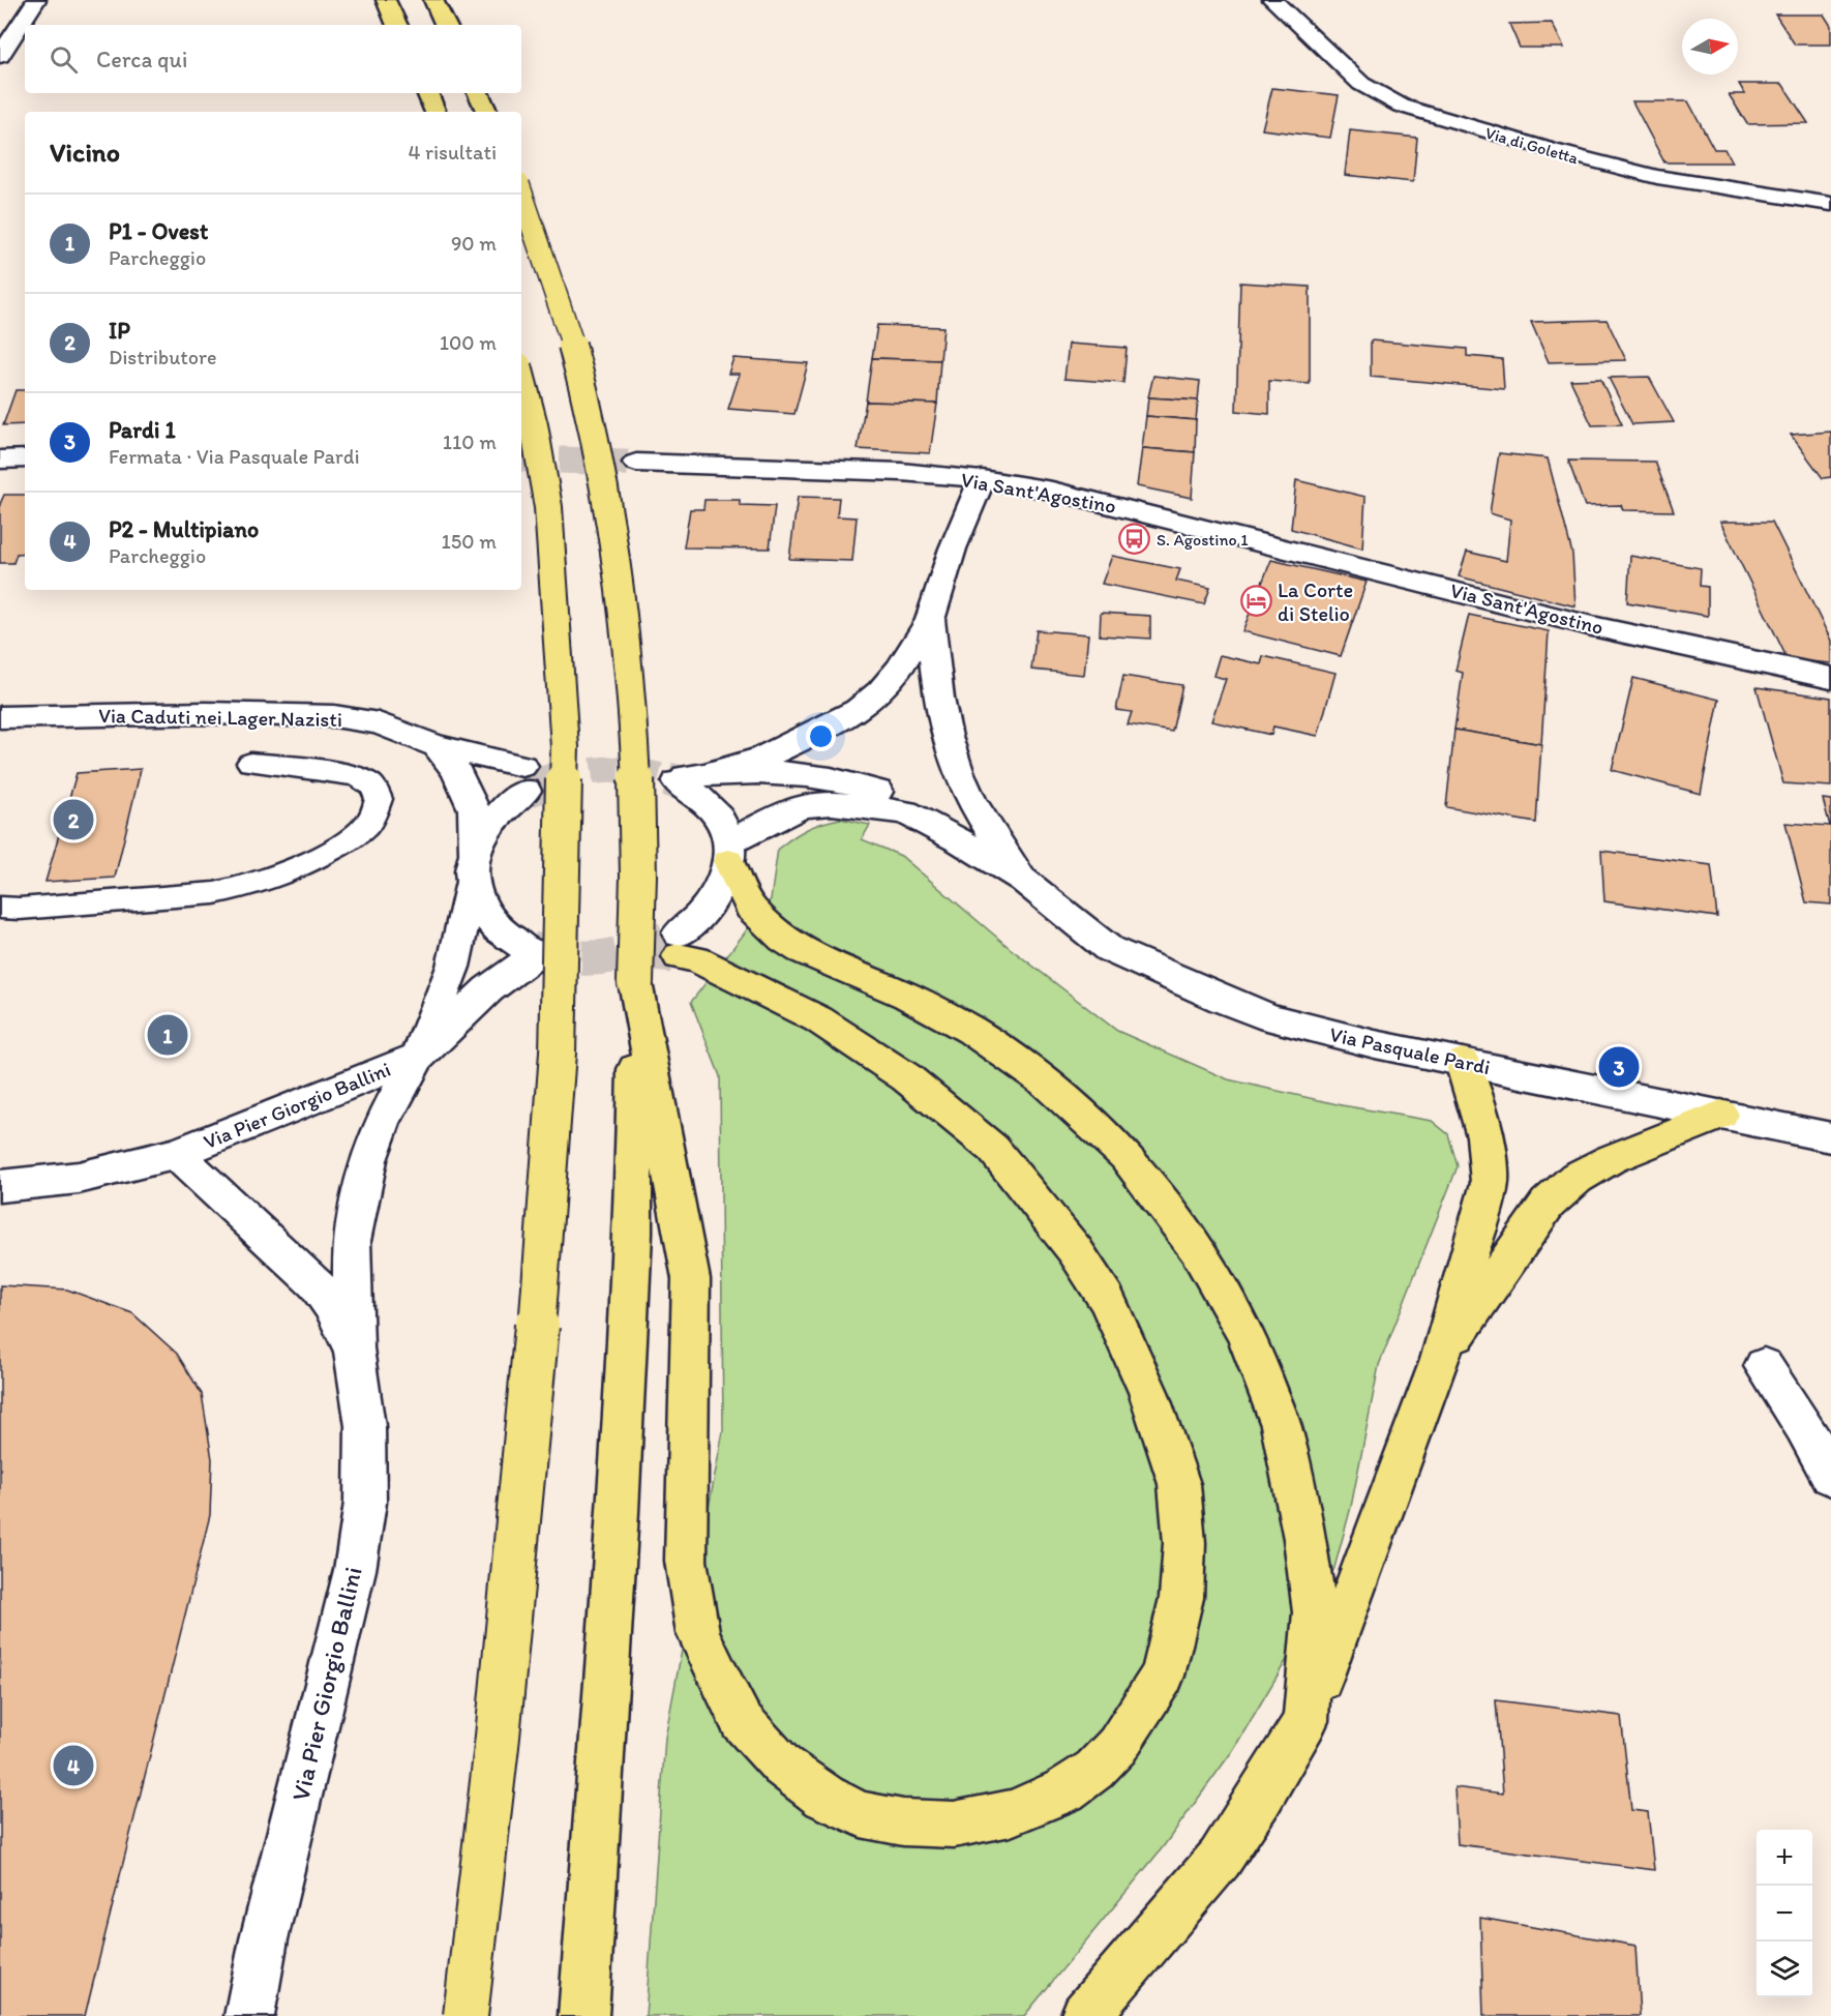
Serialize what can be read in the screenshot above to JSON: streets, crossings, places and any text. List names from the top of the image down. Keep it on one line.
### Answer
{"streets":{"street":["Via di Goletta","Via Sant'Agostino","Via Caduti nei Lager Nazisti","Via Pasquale Pardi","Via Pier Giorgio Ballini"]},"crossings":[["Via Sant'Agostino","Via Pasquale Pardi"],["Via Caduti nei Lager Nazisti","Via Pier Giorgio Ballini"]],"places":{"bus stop":["S. Agostino 1"],"hotel":["La Corte di Stelio"]},"north":"right","page":{"search":"Cerca qui","heading":["Vicino","4 risultati"],"list":[{"mark":"1","name":"P1 - Ovest","note":"Parcheggio","value":"90 m"},{"mark":"2","name":"IP","note":"Distributore","value":"100 m"},{"mark":"3","name":"Pardi 1","note":"Fermata · Via Pasquale Pardi","value":"110 m"},{"mark":"4","name":"P2 - Multipiano","note":"Parcheggio","value":"150 m"}],"pins":["2","1","3","4"],"map_buttons":["+","−"]}}
